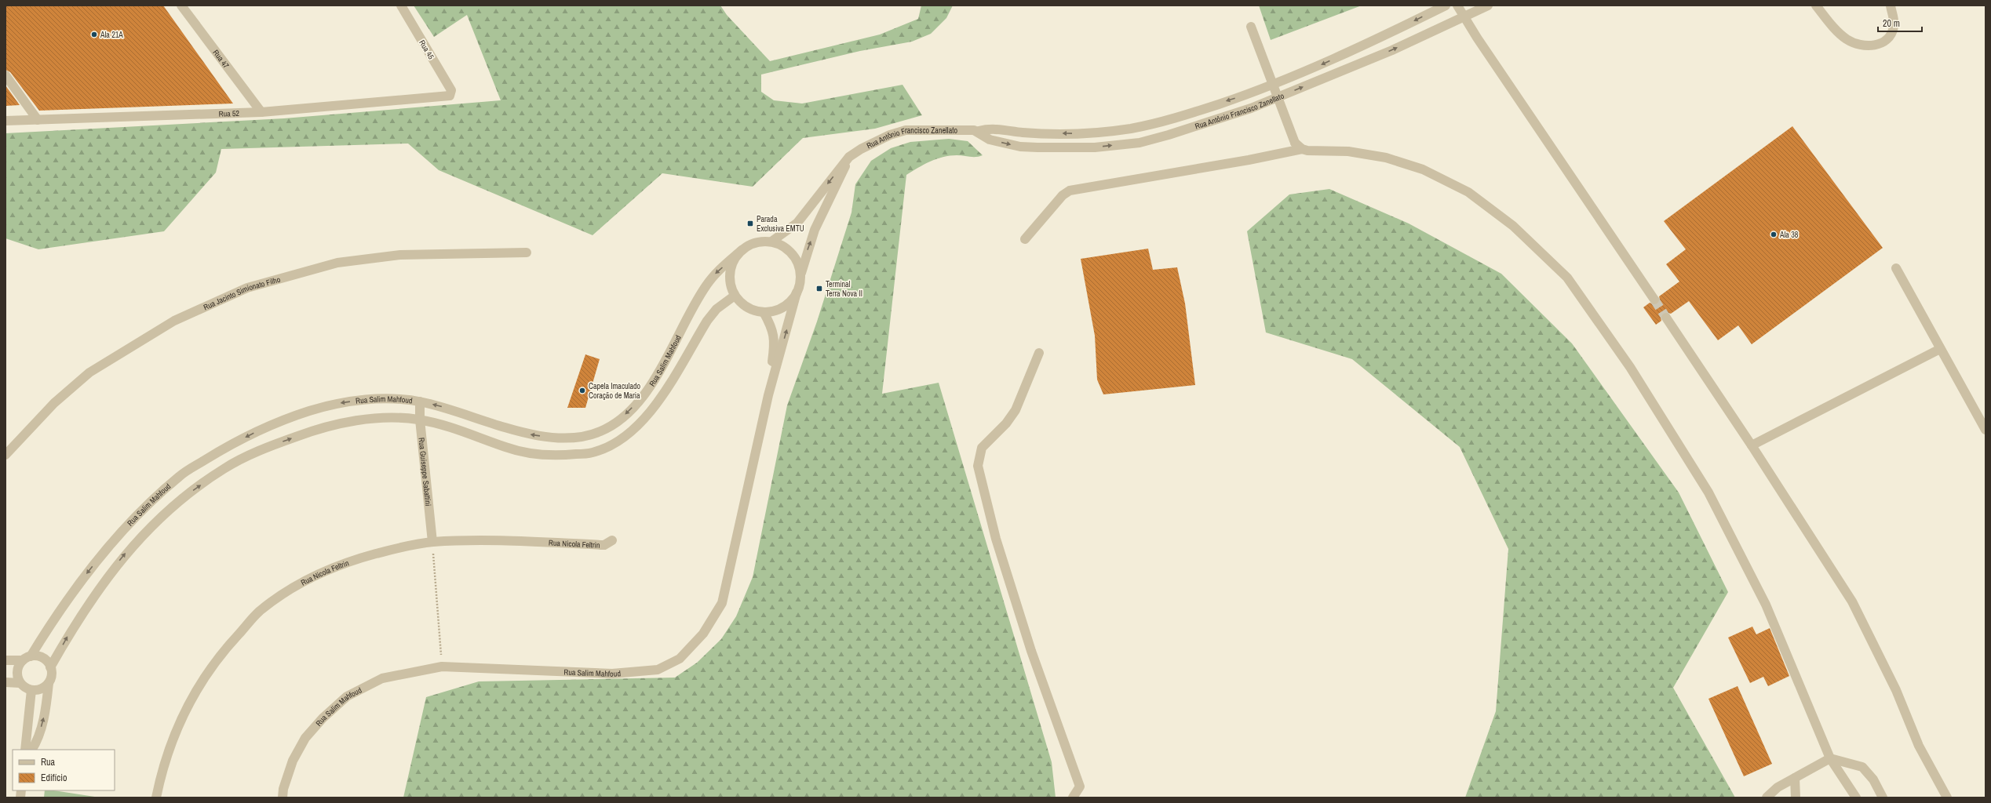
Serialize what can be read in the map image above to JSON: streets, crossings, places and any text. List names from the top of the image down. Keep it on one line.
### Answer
{"streets":{"street":["Rua 45","Rua 47","Rua Antônio Francisco Zanellato","Rua 52","Rua Jacinto Simionato Filho","Rua Salim Mahfoud","Rua Guiseppe Sabattini","Rua Nicola Feltrin"]},"crossings":[["Rua 45","Rua 52"],["Rua 47","Rua 52"],["Rua Antônio Francisco Zanellato","Rua Salim Mahfoud"],["Rua Salim Mahfoud","Rua Guiseppe Sabattini"],["Rua Guiseppe Sabattini","Rua Nicola Feltrin"]],"places":{"other":["Ala 21A","Ala 38","Capela Imaculado Coração de Maria"],"transit":["Parada Exclusiva EMTU","Terminal Terra Nova II"]},"legend":["Rua","Edifício"],"scale_bar":"20 m"}
